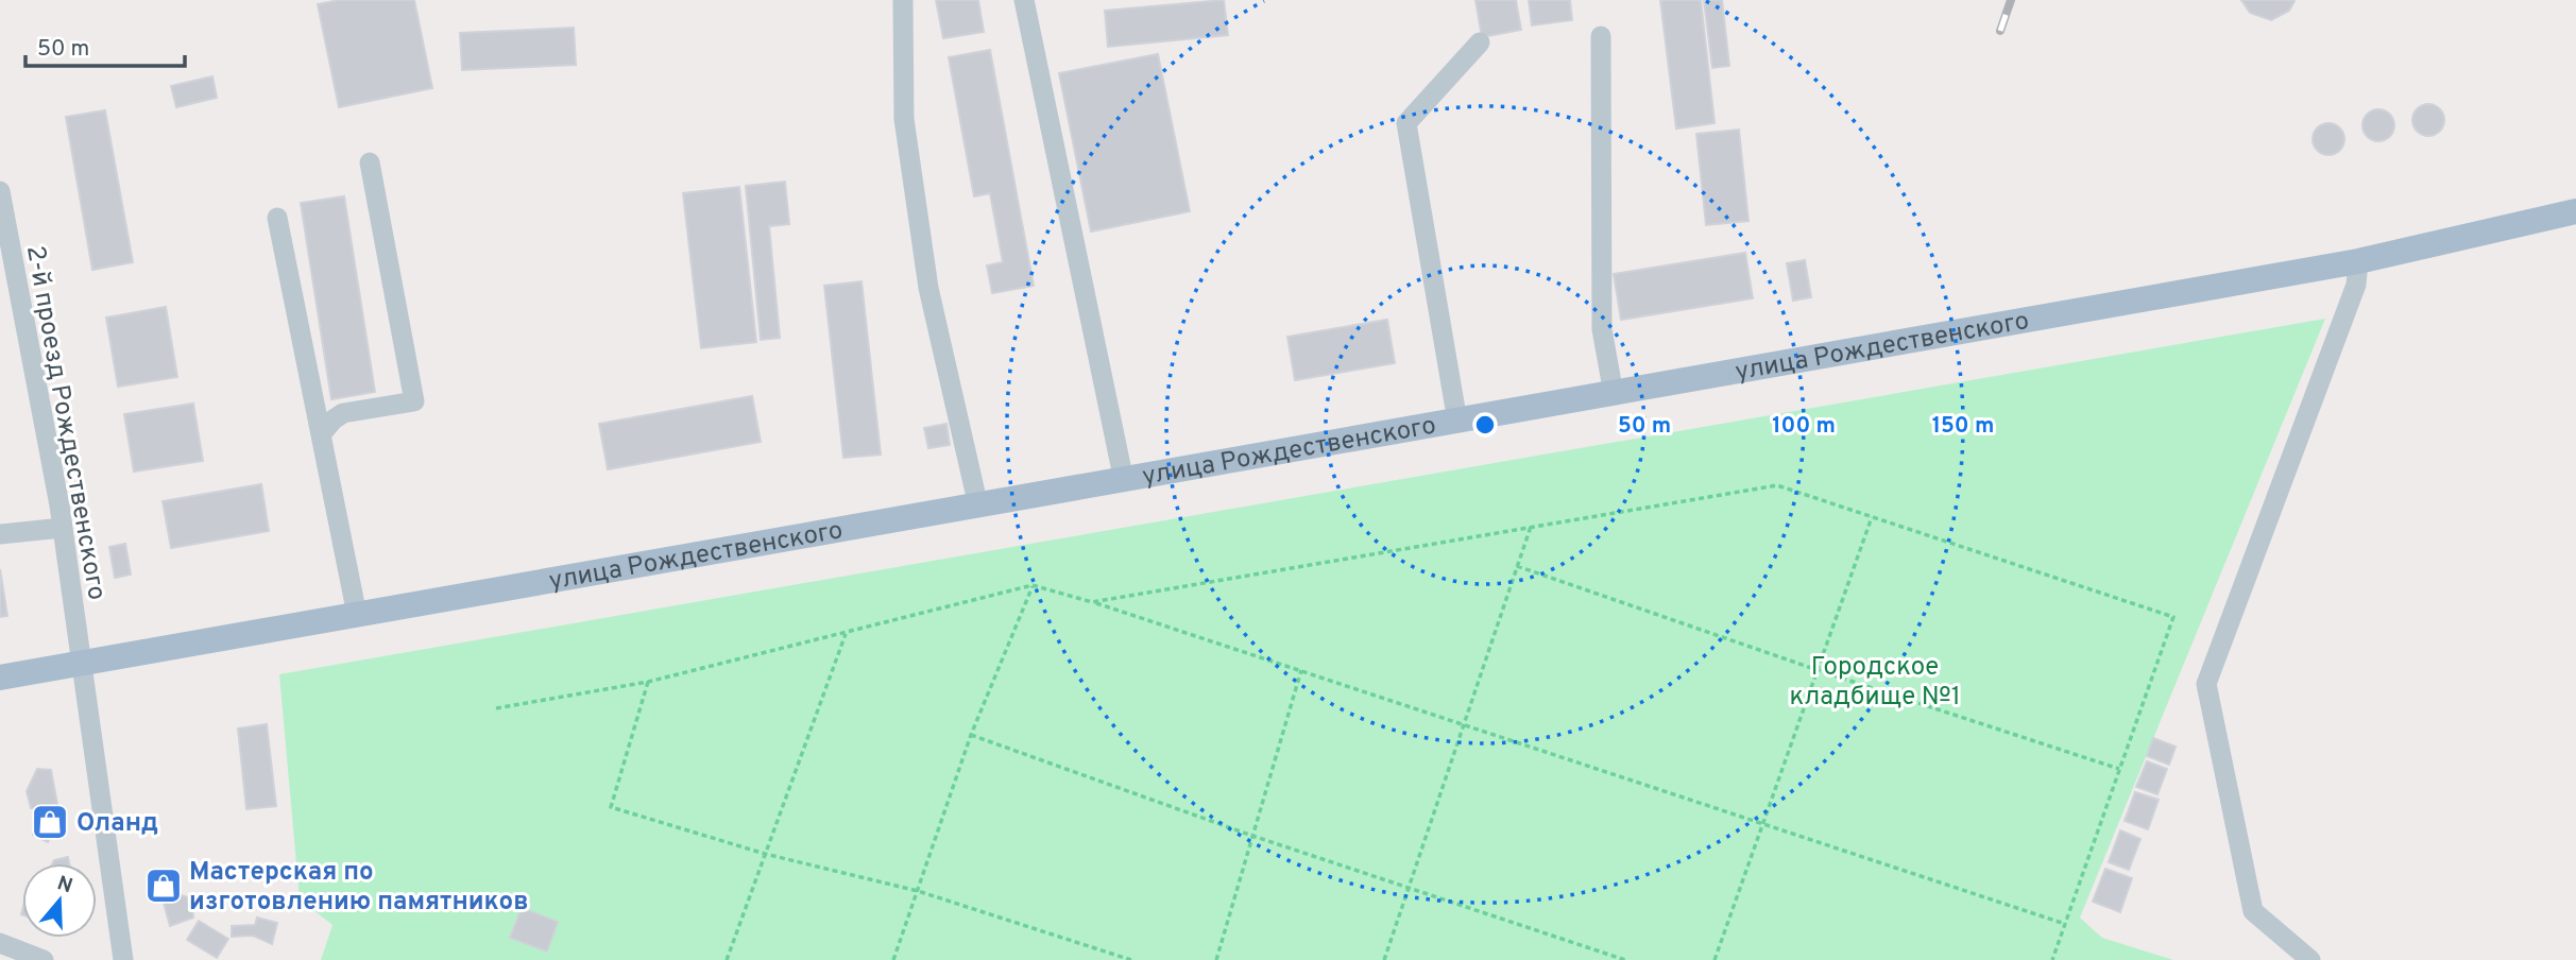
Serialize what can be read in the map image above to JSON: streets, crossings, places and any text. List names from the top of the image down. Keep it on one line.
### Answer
{"streets":{"main road":["улица Рождественского"],"street":["2-й проезд Рождественского"]},"crossings":[["улица Рождественского","2-й проезд Рождественского"]],"parks":["Городское кладбище №1"],"places":{"shop":["Оланд","Мастерская по изготовлению памятников"]},"scale_bar":"50 m","north":"top","rings":["50 m","100 m","150 m"]}
